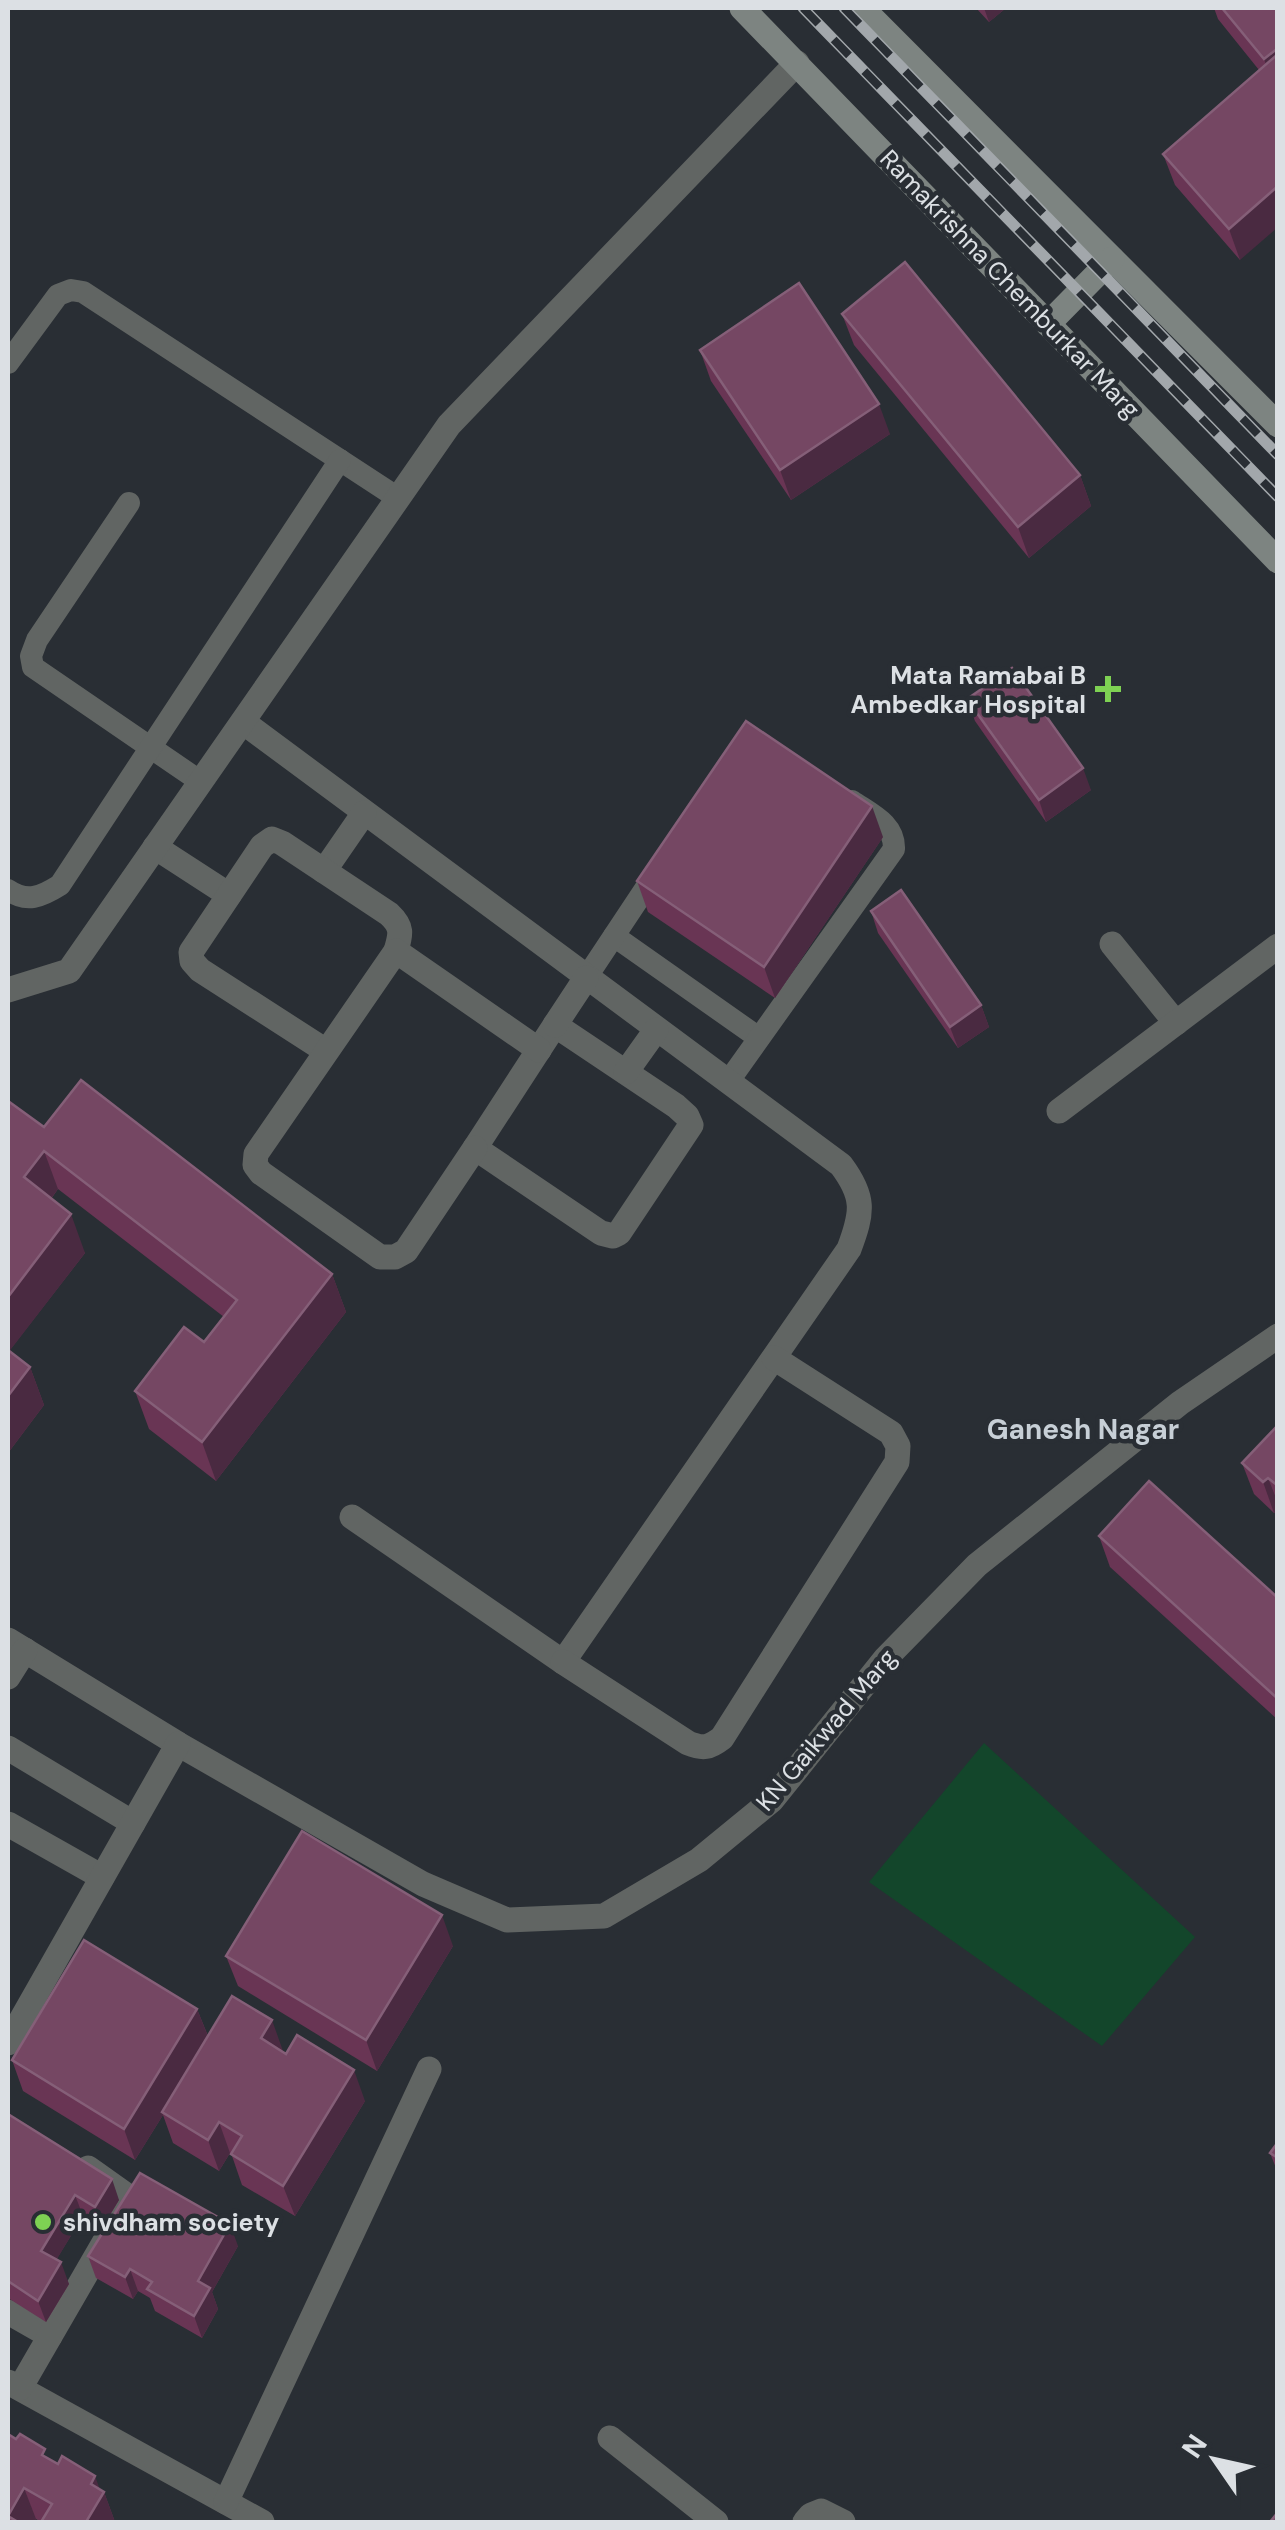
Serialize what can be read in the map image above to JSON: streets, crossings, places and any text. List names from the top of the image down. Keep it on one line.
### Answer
{"streets":{"main road":["Ramakrishna Chemburkar Marg"],"street":["KN Gaikwad Marg"]},"districts":["Ganesh Nagar"],"places":{"health":["Mata Ramabai B Ambedkar Hospital"],"other":["shivdham society"]},"north":"top left"}
